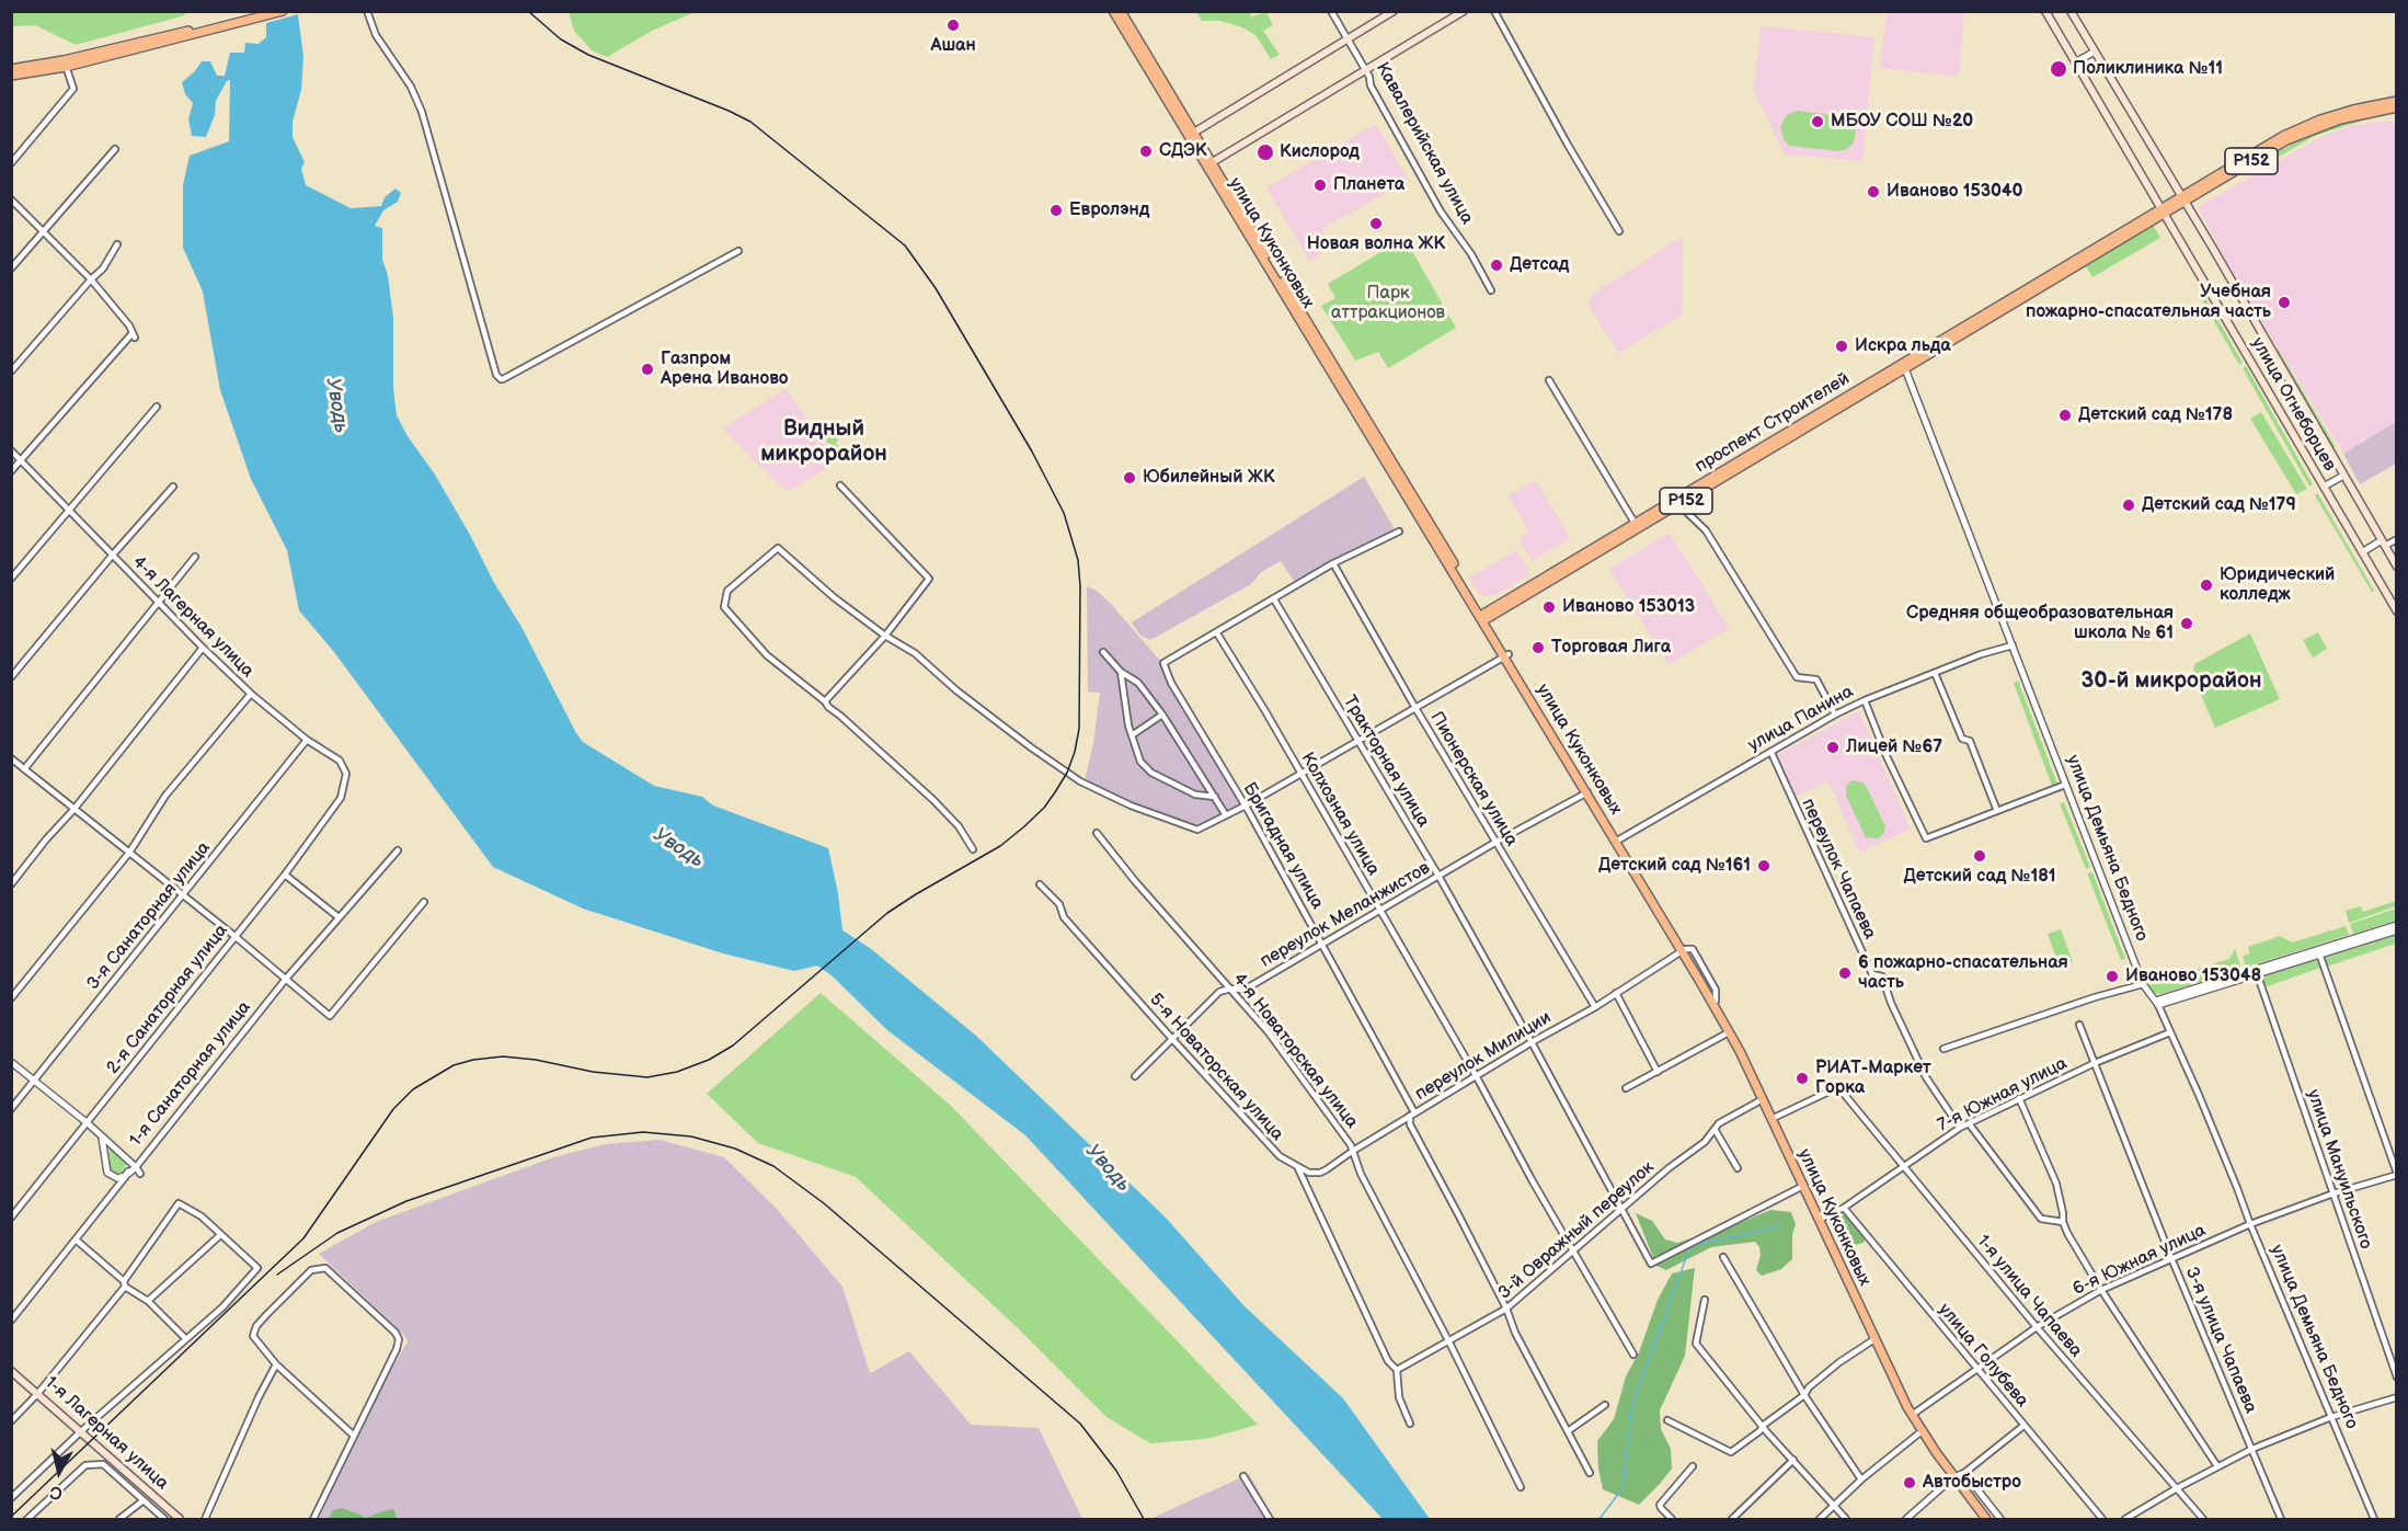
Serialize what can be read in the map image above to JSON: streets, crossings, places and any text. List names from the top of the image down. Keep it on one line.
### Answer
{"streets":{"main road":["Р152","улица Куконковых","улица Огнеборцев","проспект Строителей","1-я Лагерная улица"],"street":["Кавалерийская улица","4-я Лагерная улица","улица Панина","Тракторная улица","Пионерская улица","Колхозная улица","Бригадная улица","улица Демьяна Бедного","переулок Чапаева","переулок Меланжистов","3-я Санаторная улица","2-я Санаторная улица","4-я Новаторская улица","переулок Милиции","5-я Новаторская улица","1-я Санаторная улица","7-я Южная улица","улица Мануильского","3-й Овражный переулок","6-я Южная улица","1-я улица Чапаева","3-я улица Чапаева","улица Голубева"]},"crossings":[["улица Куконковых","проспект Строителей"],["улица Куконковых","улица Панина"],["улица Куконковых","Тракторная улица"],["улица Куконковых","переулок Меланжистов"],["улица Куконковых","переулок Милиции"],["улица Куконковых","7-я Южная улица"],["улица Куконковых","3-й Овражный переулок"],["улица Куконковых","6-я Южная улица"],["улица Куконковых","1-я улица Чапаева"],["улица Огнеборцев","проспект Строителей"],["проспект Строителей","улица Демьяна Бедного"],["4-я Лагерная улица","3-я Санаторная улица"],["4-я Лагерная улица","2-я Санаторная улица"],["улица Панина","улица Демьяна Бедного"],["улица Панина","переулок Чапаева"],["Тракторная улица","переулок Меланжистов"],["Тракторная улица","переулок Милиции"],["Тракторная улица","3-й Овражный переулок"],["Пионерская улица","переулок Меланжистов"],["Пионерская улица","переулок Милиции"],["Колхозная улица","Бригадная улица"],["Колхозная улица","переулок Меланжистов"],["Колхозная улица","переулок Милиции"],["Колхозная улица","3-й Овражный переулок"],["Бригадная улица","переулок Меланжистов"],["Бригадная улица","переулок Милиции"],["Бригадная улица","3-й Овражный переулок"],["улица Демьяна Бедного","7-я Южная улица"],["улица Демьяна Бедного","6-я Южная улица"],["переулок Чапаева","7-я Южная улица"],["переулок Меланжистов","4-я Новаторская улица"],["переулок Меланжистов","5-я Новаторская улица"],["4-я Новаторская улица","переулок Милиции"],["4-я Новаторская улица","3-й Овражный переулок"],["переулок Милиции","5-я Новаторская улица"],["5-я Новаторская улица","3-й Овражный переулок"],["7-я Южная улица","1-я улица Чапаева"],["7-я Южная улица","3-я улица Чапаева"],["7-я Южная улица","улица Голубева"],["улица Мануильского","6-я Южная улица"],["6-я Южная улица","1-я улица Чапаева"],["6-я Южная улица","3-я улица Чапаева"],["6-я Южная улица","улица Голубева"]],"districts":["Видный микрорайон","30-й микрорайон"],"water":["Уводь"],"parks":["Парк аттракционов"],"places":["Ашан","Поликлиника №11","МБОУ СОШ №20","СДЭК","Кислород","Планета","Иваново 153040","Евролэнд","Новая волна ЖК","Детсад","Учебная пожарно-спасательная часть","Искра льда","Газпром Арена Иваново","Детский сад №178","Юбилейный ЖК","Детский сад №179","Юридический колледж","Иваново 153013","Средняя общеобразовательная школа № 61","Торговая Лига","Лицей №67","Детский сад №181","Детский сад №161","6 пожарно-спасательная часть","Иваново 153048","РИАТ-Маркет Горка","Автобыстро"],"north":"bottom"}
